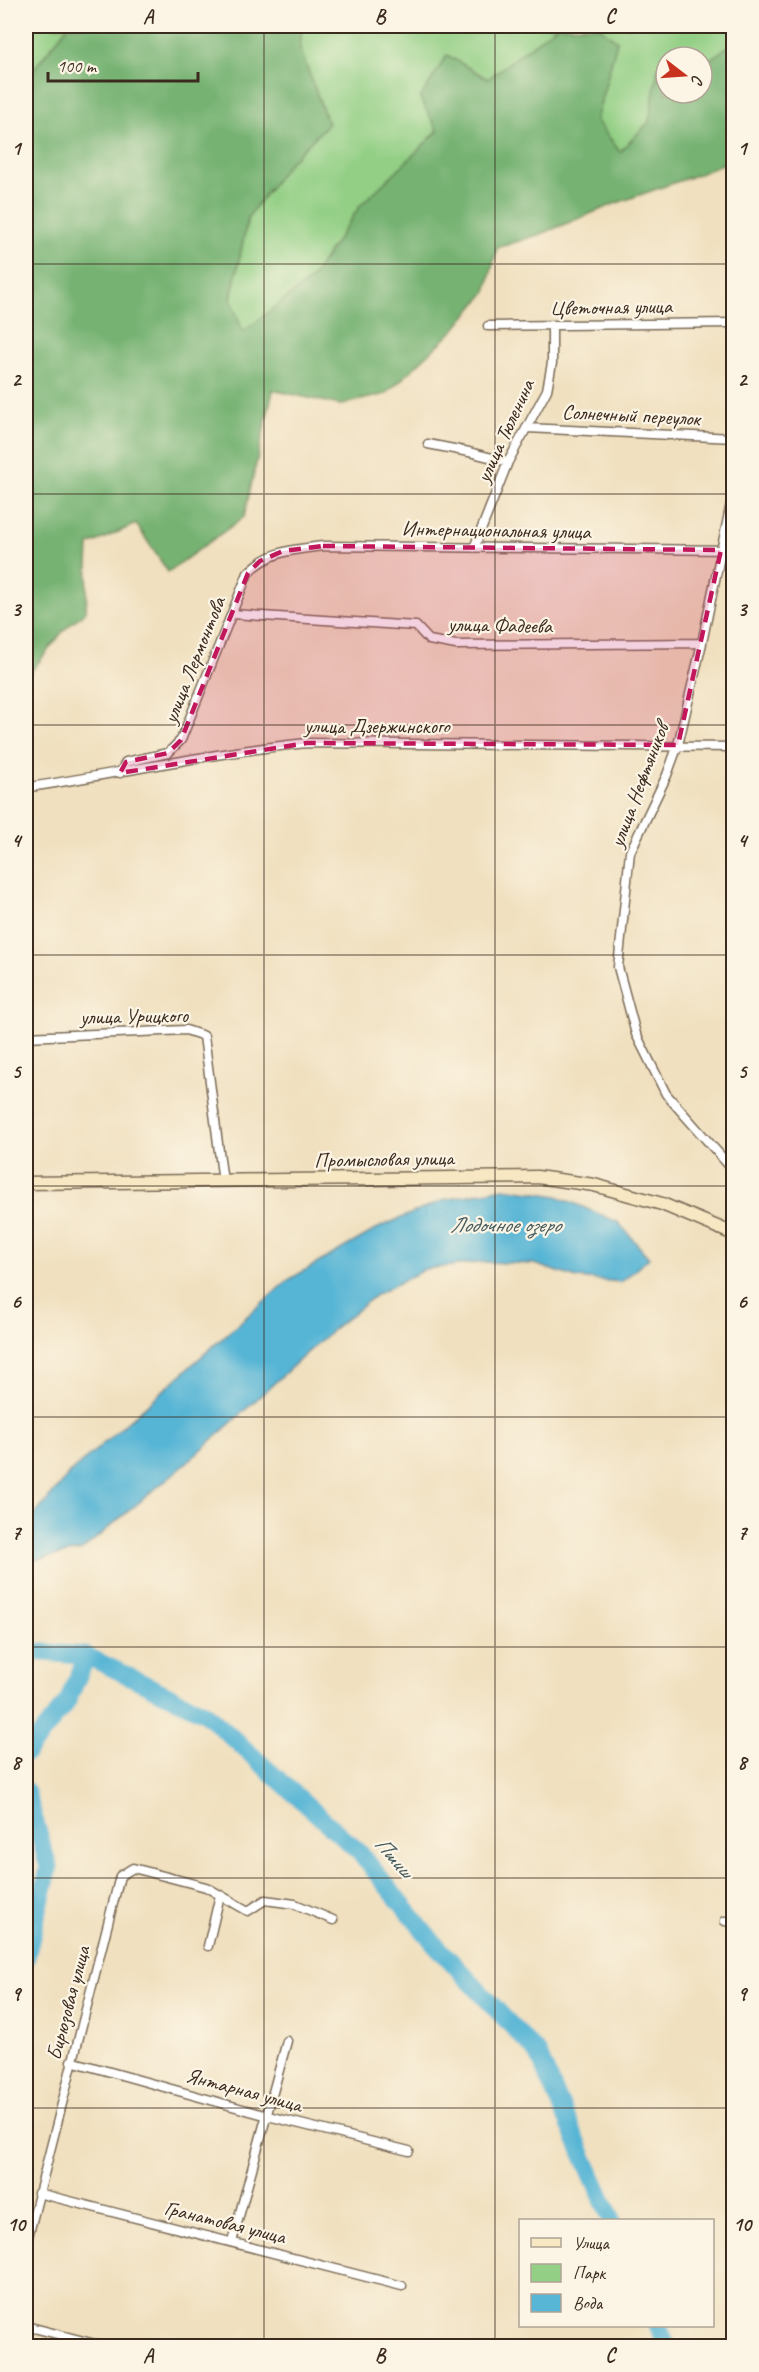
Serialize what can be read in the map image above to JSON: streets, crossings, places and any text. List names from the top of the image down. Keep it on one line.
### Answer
{"streets":{"main road":["Промысловая улица"],"street":["Цветочная улица","Солнечный переулок","улица Тюленина","Интернациональная улица","улица Фадеева","улица Лермонтова","улица Дзержинского","улица Нефтяников","улица Урицкого","Бирюзовая улица","Янтарная улица","Гранатовая улица"]},"crossings":[["Цветочная улица","улица Тюленина"],["Солнечный переулок","улица Тюленина"],["улица Тюленина","Интернациональная улица"],["Интернациональная улица","улица Лермонтова"],["Интернациональная улица","улица Нефтяников"],["улица Фадеева","улица Лермонтова"],["улица Фадеева","улица Нефтяников"],["улица Лермонтова","улица Дзержинского"],["улица Дзержинского","улица Нефтяников"],["улица Урицкого","Промысловая улица"],["Бирюзовая улица","Янтарная улица"],["Бирюзовая улица","Гранатовая улица"]],"water":["Лодочное озеро","Пшиш"],"legend":["Улица","Парк","Вода"],"scale_bar":"100 m","north":"right","grid":{"columns":["A","B","C"],"rows":["1","2","3","4","5","6","7","8","9","10"]}}
